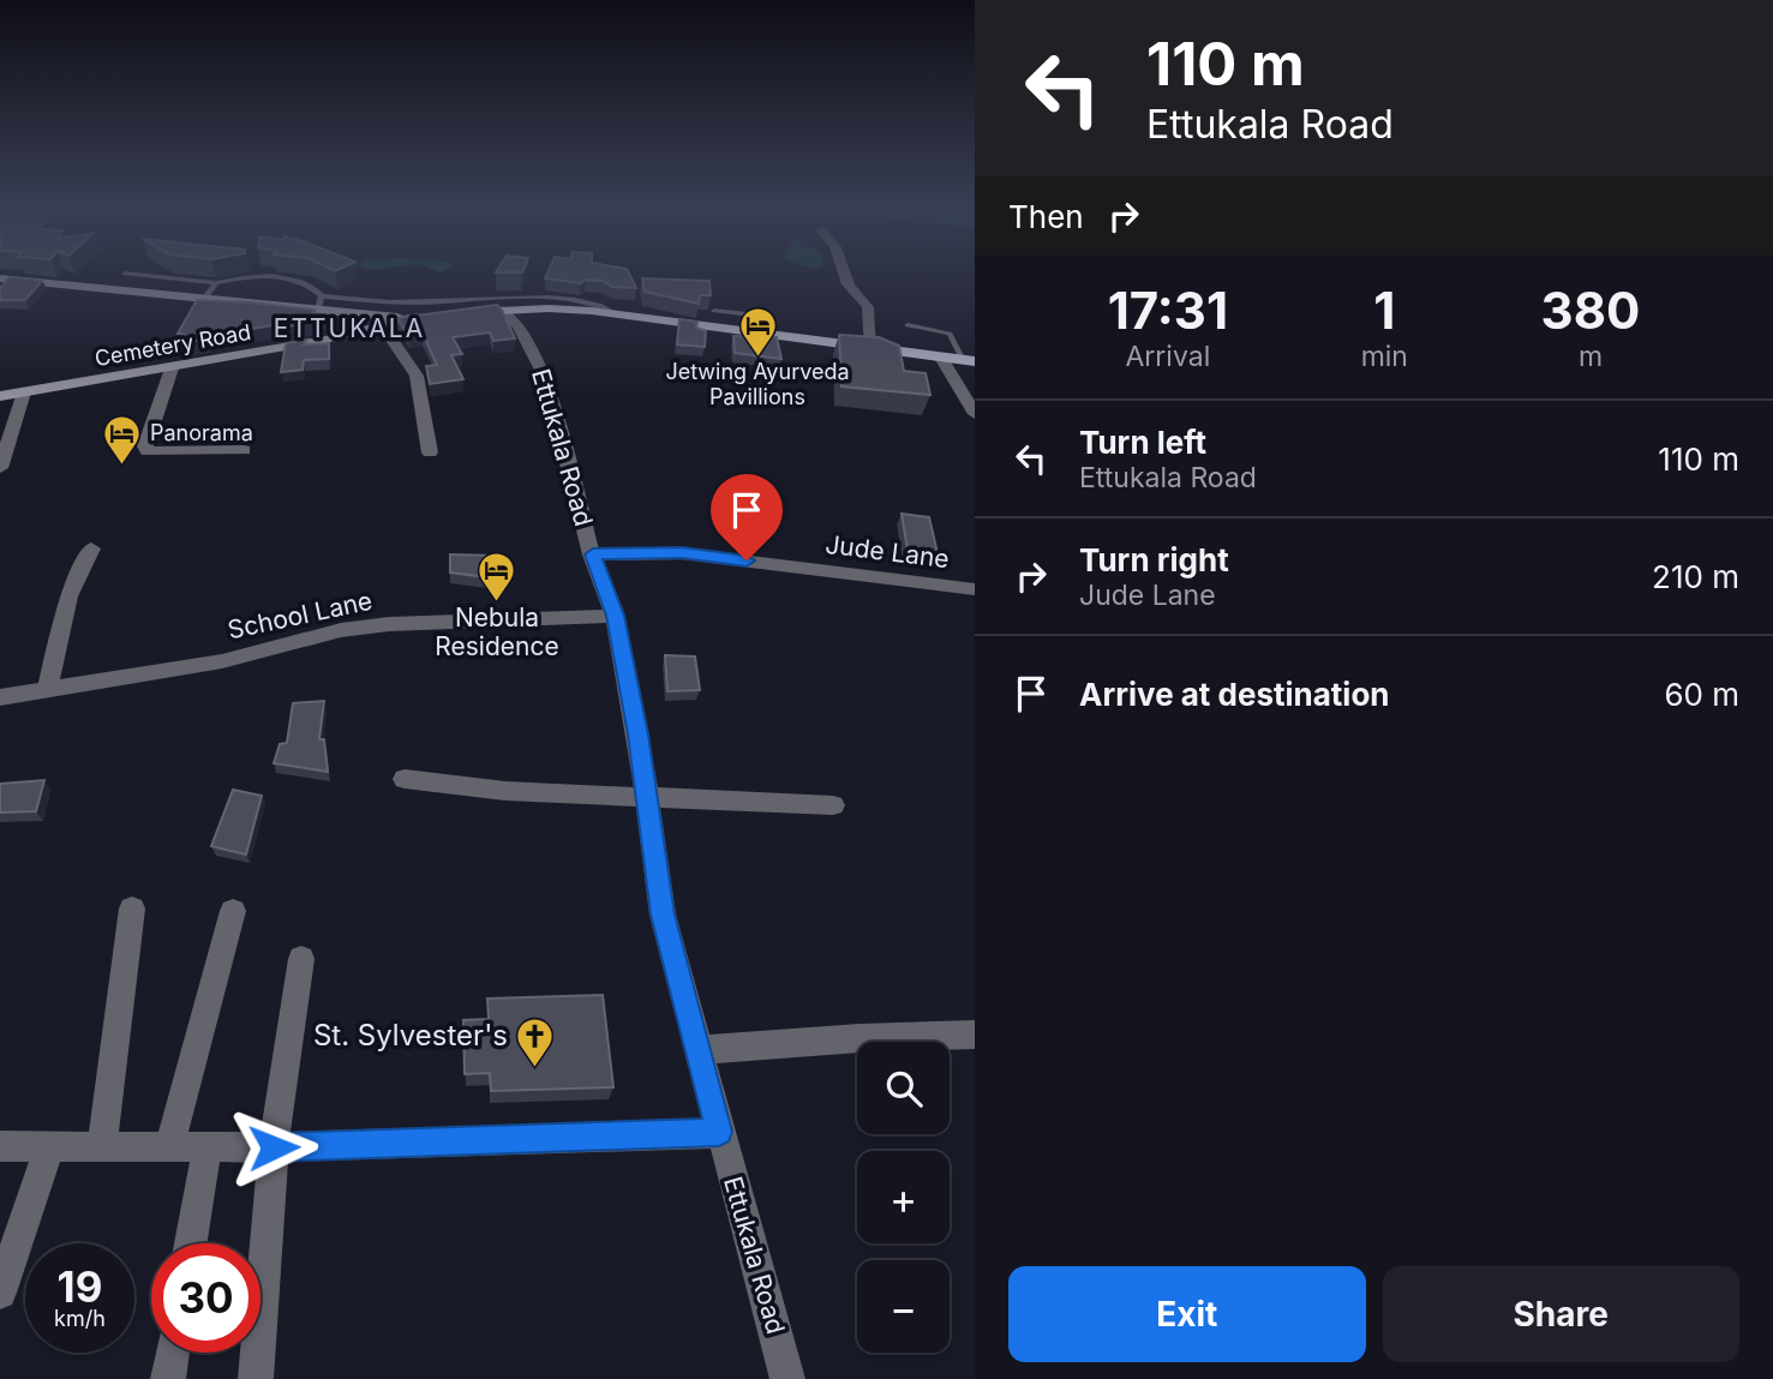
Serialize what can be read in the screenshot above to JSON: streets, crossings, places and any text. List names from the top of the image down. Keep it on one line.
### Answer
{"streets":{"street":["Cemetery Road","Ettukala Road","Jude Lane","School Lane"]},"crossings":[["Ettukala Road","Jude Lane"],["Ettukala Road","School Lane"]],"districts":["ETTUKALA"],"places":{"hotel":["Jetwing Ayurveda Pavillions","Panorama","Nebula Residence"],"church":["St. Sylvester's"]},"page":{"turn":["110 m","Ettukala Road"],"then":"Then","eta":["17:31","Arrival","1","min","380","m"],"list":[{"name":"Turn left","note":"Ettukala Road","value":"110 m"},{"name":"Turn right","note":"Jude Lane","value":"210 m"},{"name":"Arrive at destination","value":"60 m"}],"map_buttons":["+","−"],"speed":"19 km/h","limit":"30","buttons":["Exit","Share"]}}
